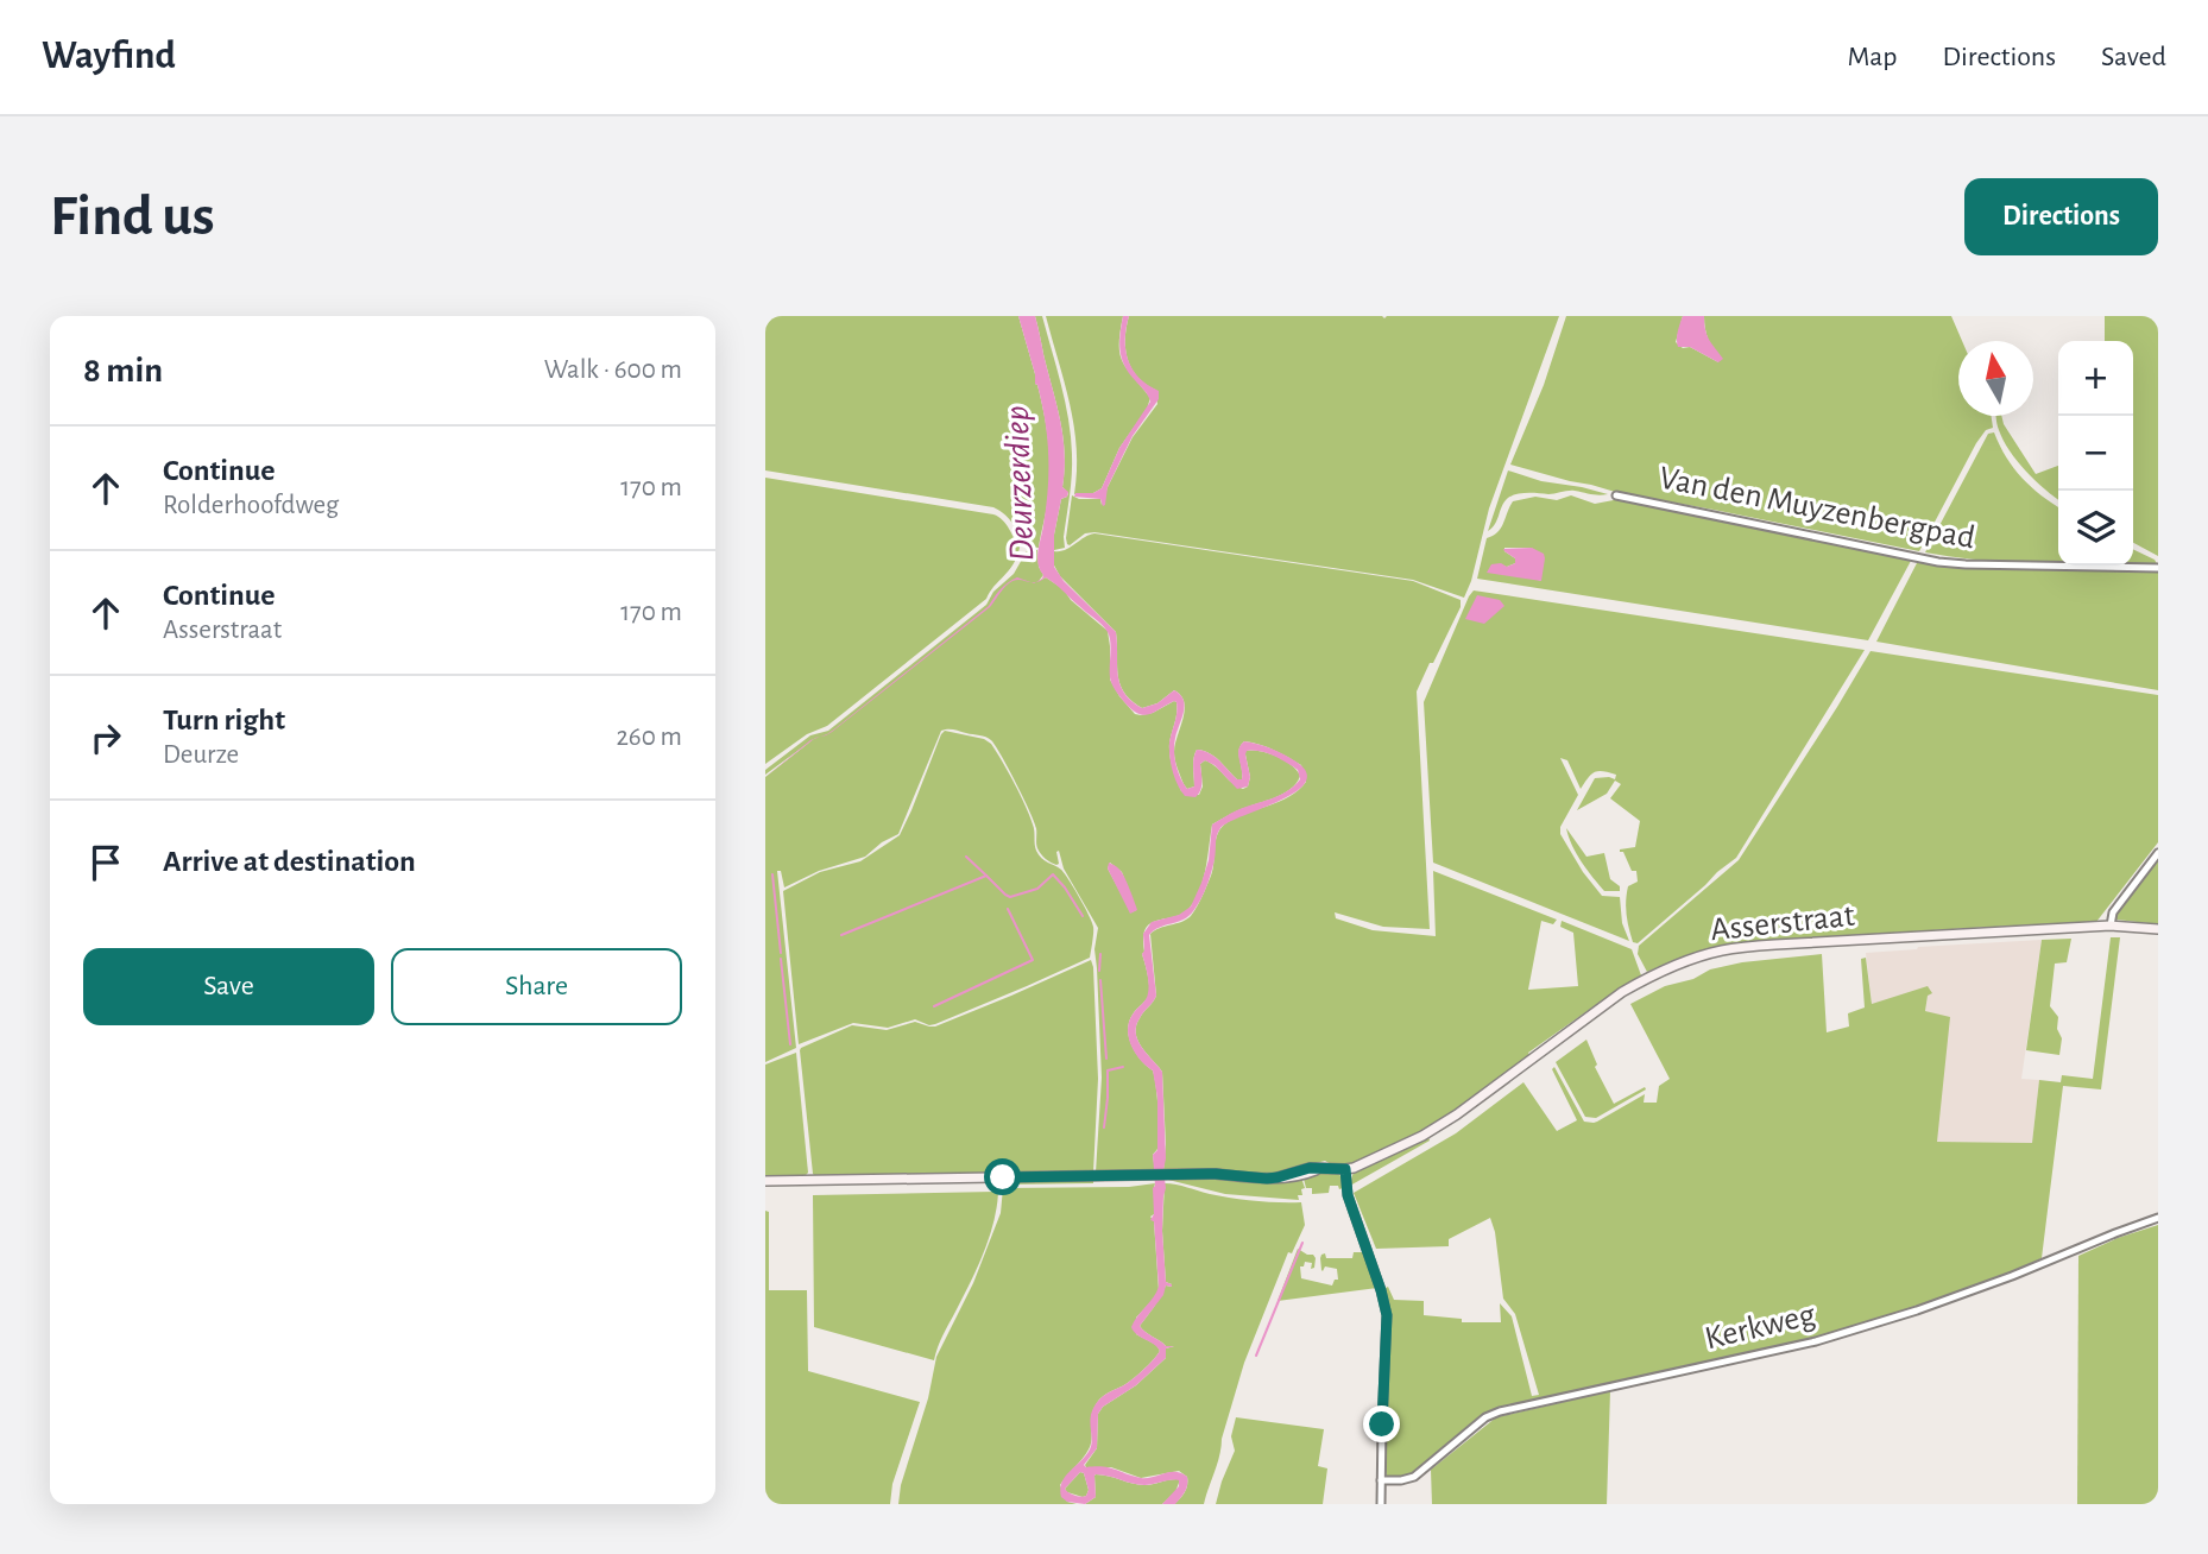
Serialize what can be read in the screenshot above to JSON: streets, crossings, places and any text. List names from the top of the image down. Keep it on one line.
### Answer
{"streets":{"main road":["Asserstraat"],"street":["Van den Muyzenbergpad","Kerkweg"]},"water":["Deurzerdiep"],"north":"top","page":{"header":"Wayfind","nav":["Map","Directions","Saved"],"buttons":["Directions",["Save","Share"]],"title":"Find us","heading":["8 min","Walk · 600 m"],"map_buttons":["+","−"],"list":[["Continue","Rolderhoofdweg","170 m"],["Continue","Asserstraat","170 m"],["Turn right","Deurze","260 m"],"Arrive at destination"]}}
